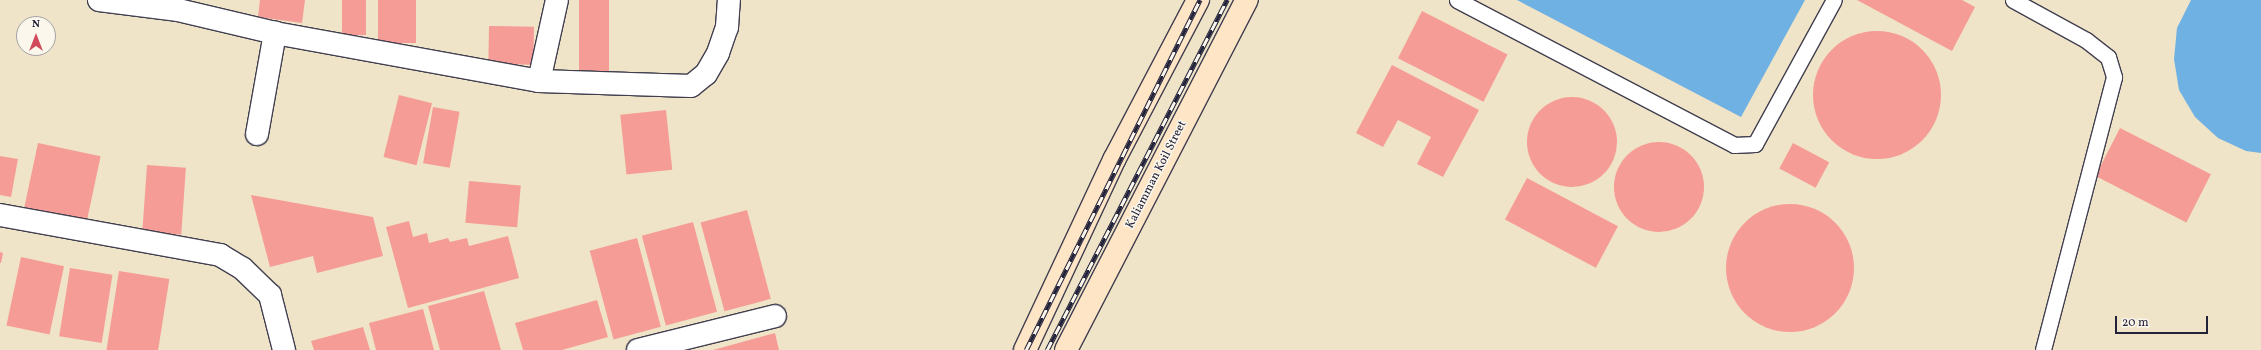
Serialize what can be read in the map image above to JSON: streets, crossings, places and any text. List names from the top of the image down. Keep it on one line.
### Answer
{"streets":{"main road":["Kaliamman Koil Street"]},"scale_bar":"20 m","north":"top"}
